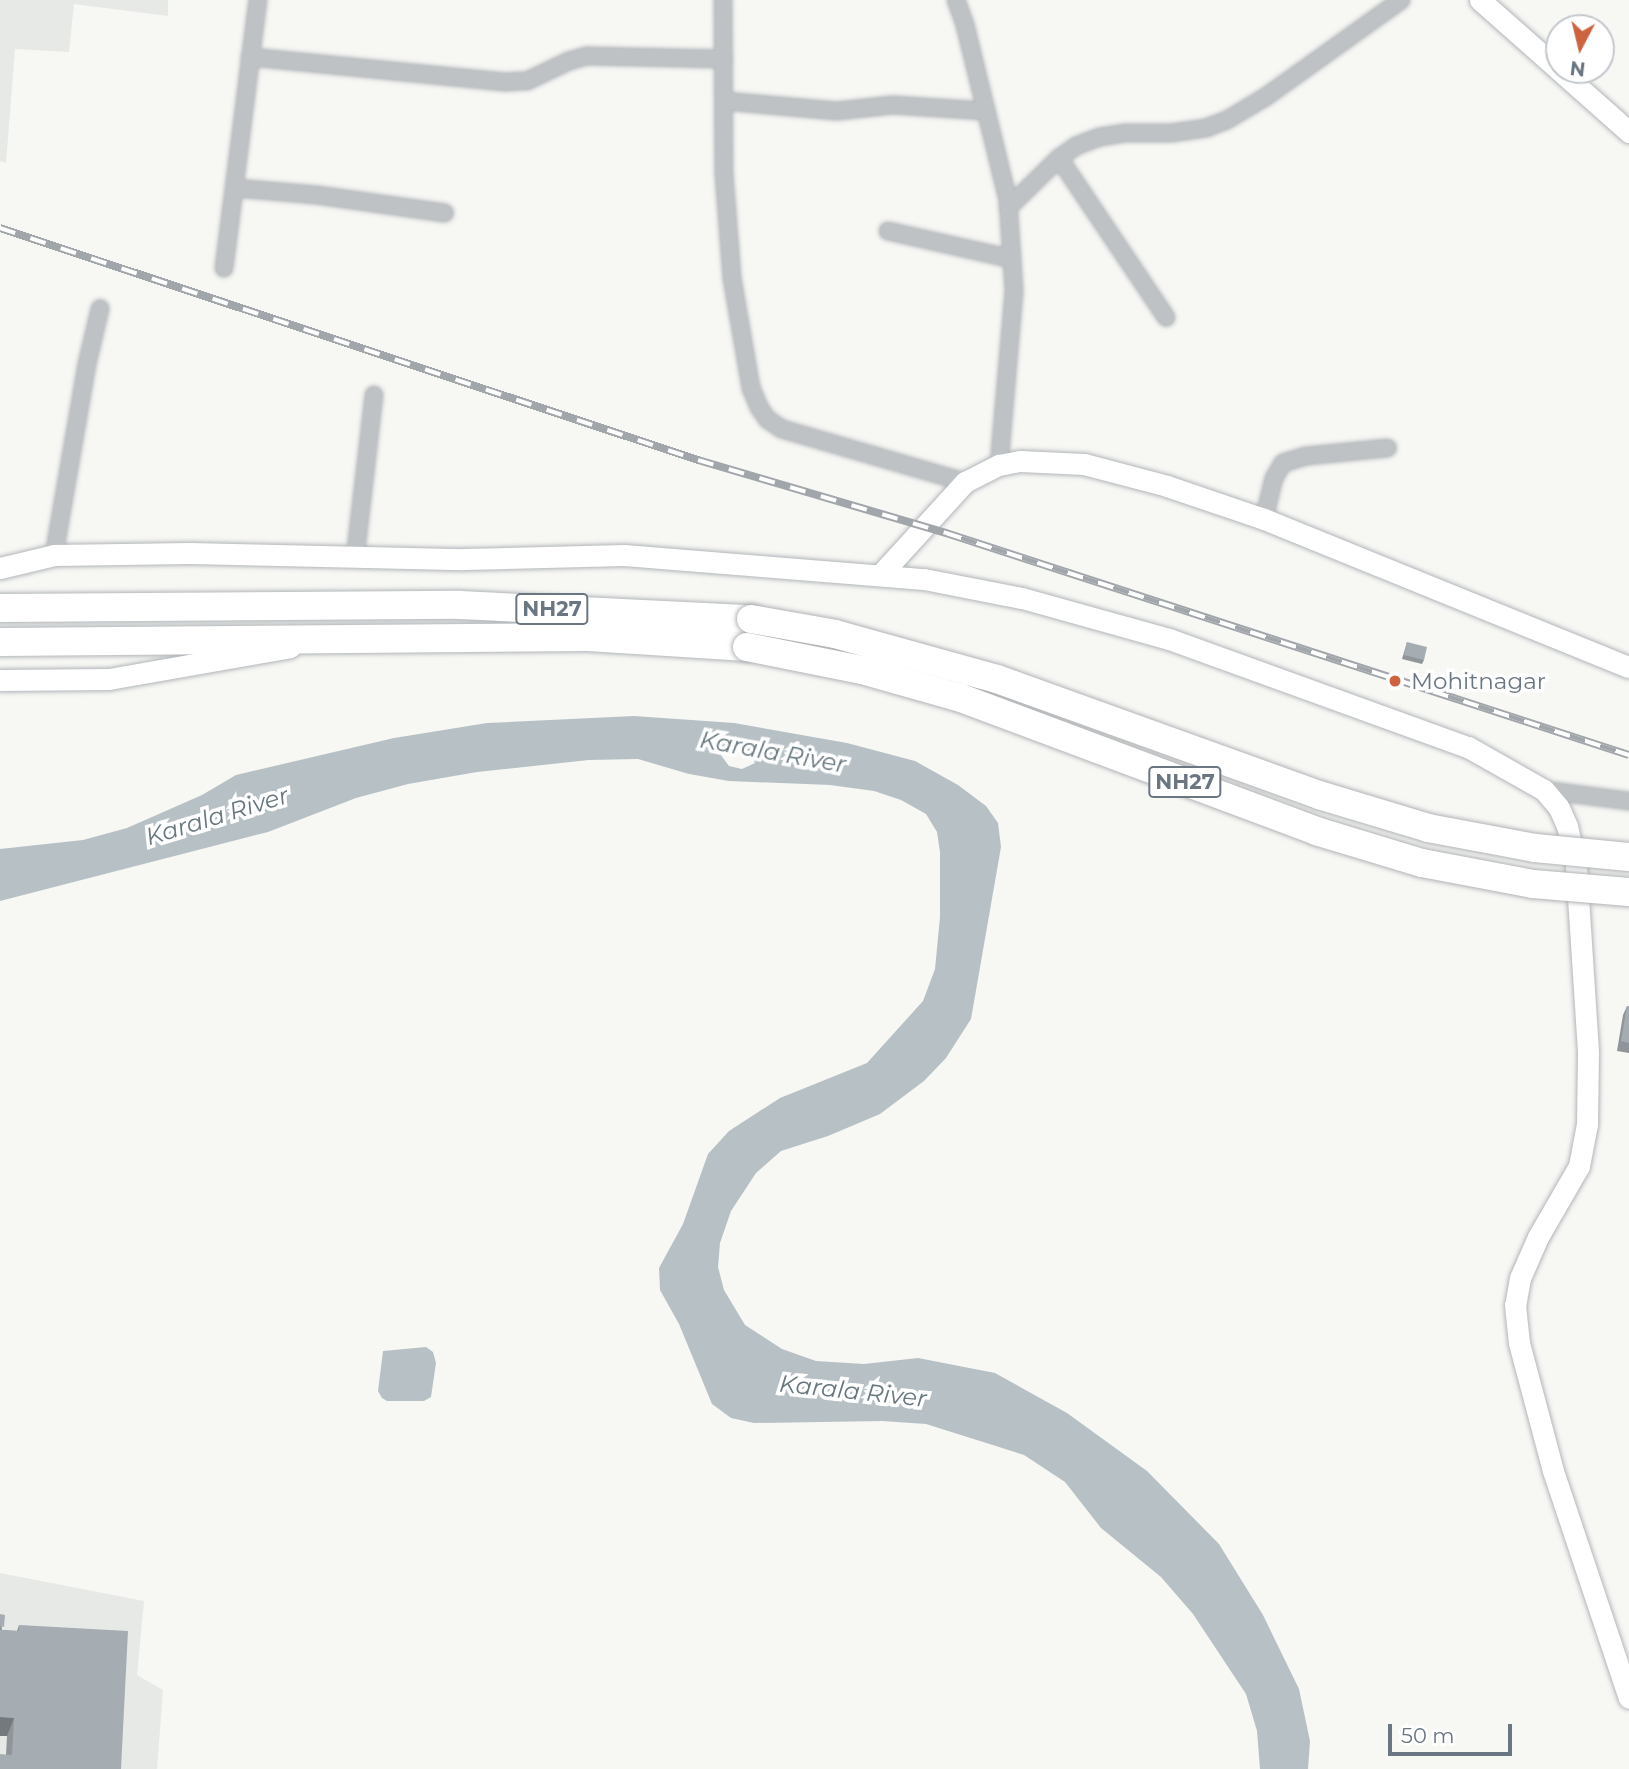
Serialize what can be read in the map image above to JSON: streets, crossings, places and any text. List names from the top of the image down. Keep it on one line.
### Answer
{"streets":{"highway":["NH27"]},"water":["Karala River"],"places":["Mohitnagar"],"scale_bar":"50 m","north":"bottom"}
